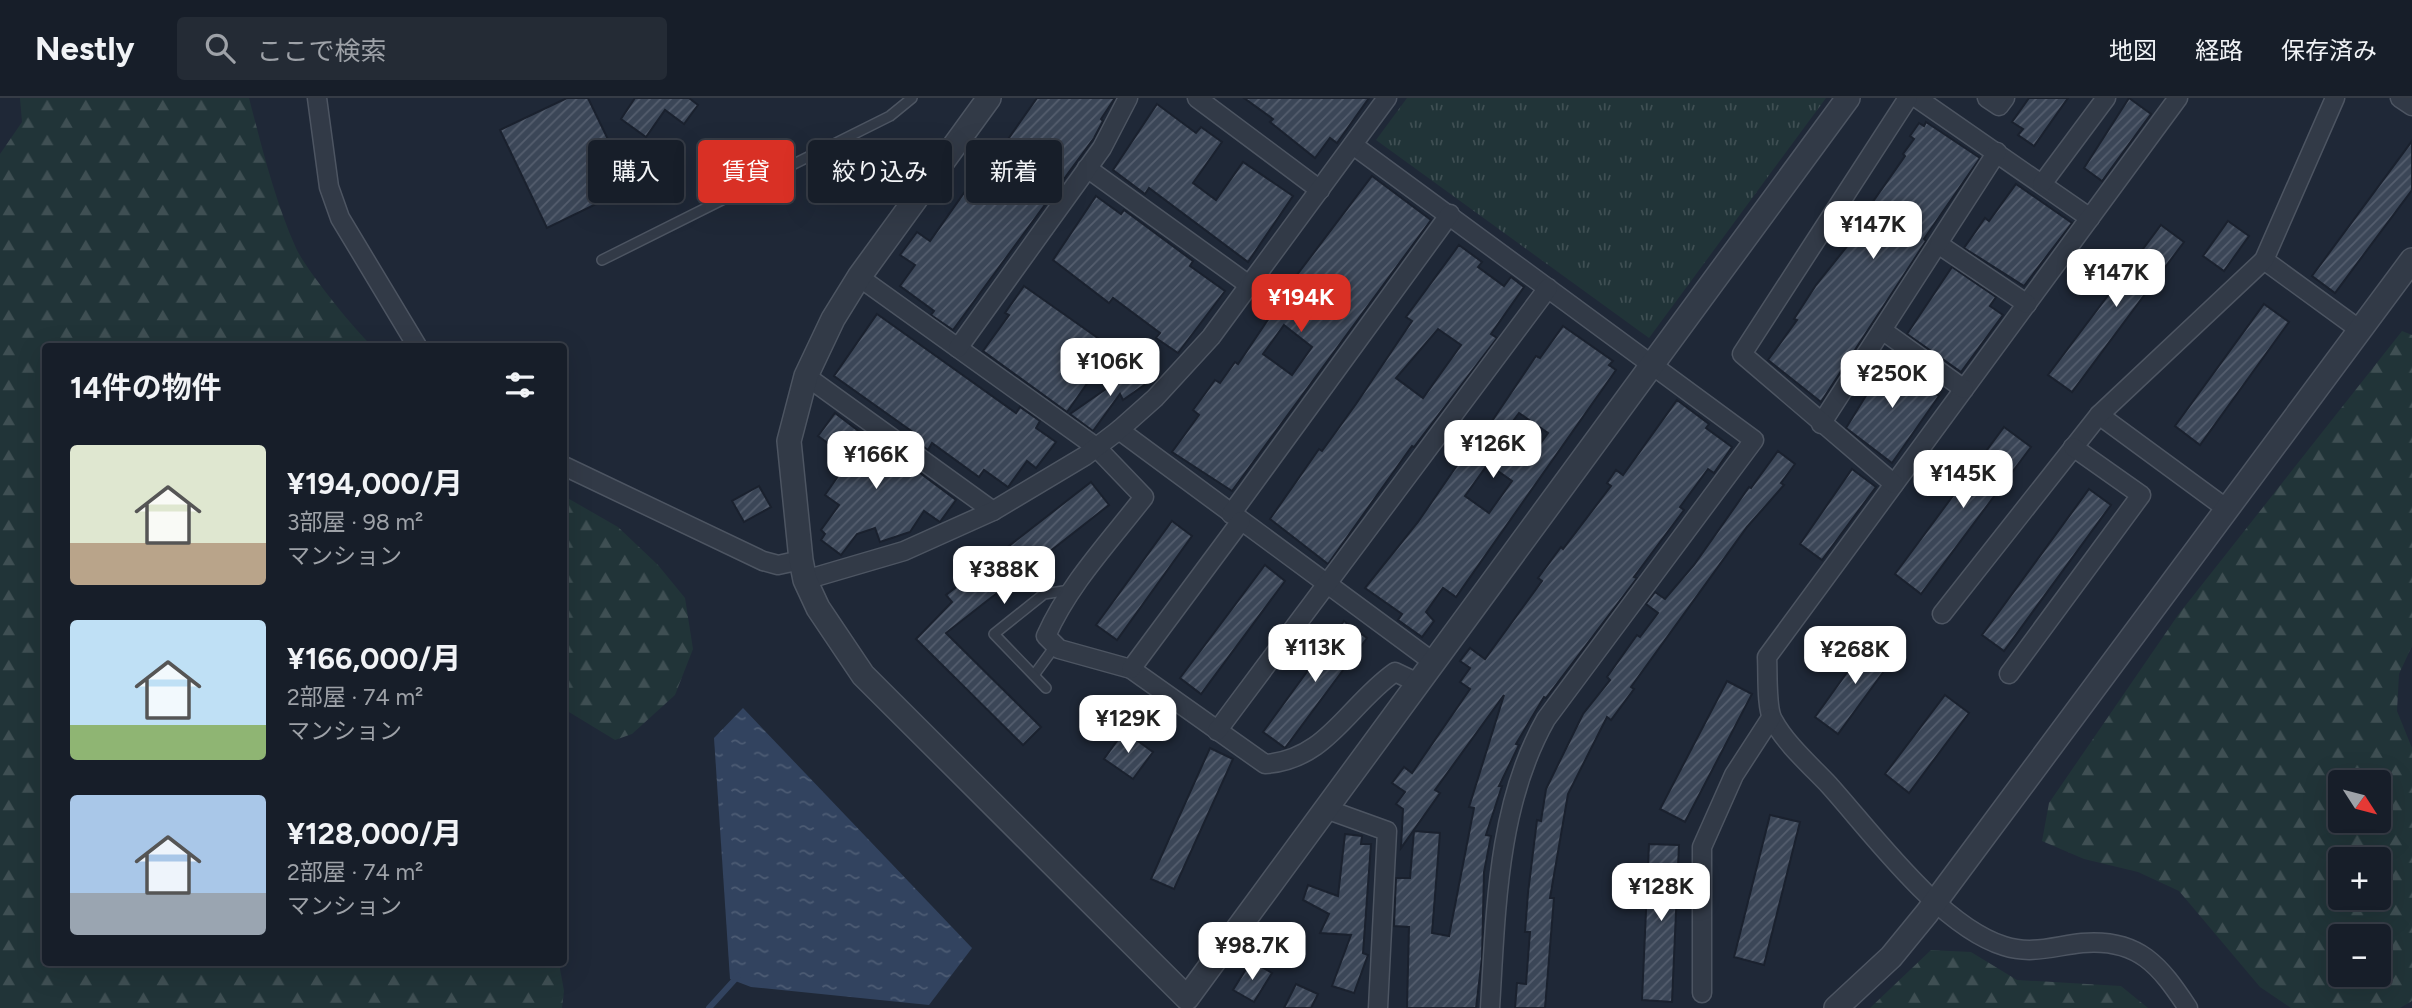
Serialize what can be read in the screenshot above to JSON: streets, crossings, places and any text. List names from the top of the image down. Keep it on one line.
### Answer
{"north":"bottom right","page":{"header":"Nestly","search":"ここで検索","nav":["地図","経路","保存済み"],"chip":["購入","賃貸","絞り込み","新着"],"price":["¥147K","¥147K","¥194K","¥106K","¥250K","¥126K","¥166K","¥145K","¥388K","¥113K","¥268K","¥129K","¥128K","¥98.7K"],"heading":"14件の物件","list":[{"name":"¥194,000/月","note":"3部屋 · 98 m² · マンション"},{"name":"¥166,000/月","note":"2部屋 · 74 m² · マンション"},{"name":"¥128,000/月","note":"2部屋 · 74 m² · マンション"}],"map_buttons":["+","−"]}}
